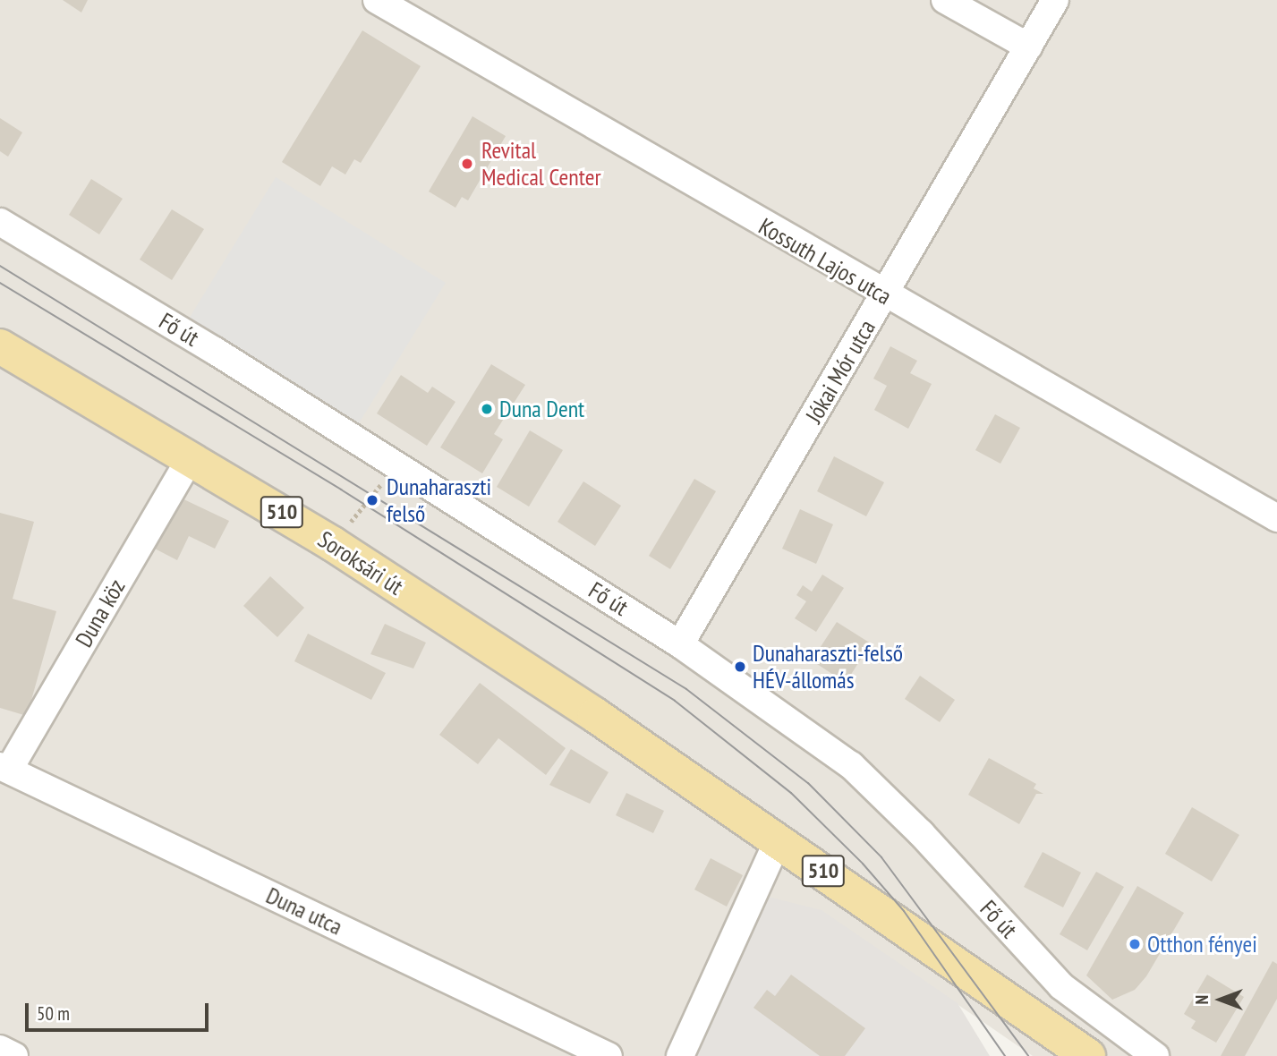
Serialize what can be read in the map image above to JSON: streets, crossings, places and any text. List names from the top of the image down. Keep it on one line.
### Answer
{"streets":{"main road":["510","Soroksári út"],"street":["Kossuth Lajos utca","Fő út","Jókai Mór utca","Duna köz","Duna utca"]},"crossings":[["Kossuth Lajos utca","Jókai Mór utca"],["Fő út","Jókai Mór utca"],["510","Soroksári út"],["Soroksári út","Duna köz"],["Duna köz","Duna utca"]],"places":["Revital Medical Center","Duna Dent","Dunaharaszti felső","Dunaharaszti-felső HÉV-állomás","Otthon fényei"],"scale_bar":"50 m","north":"left"}
